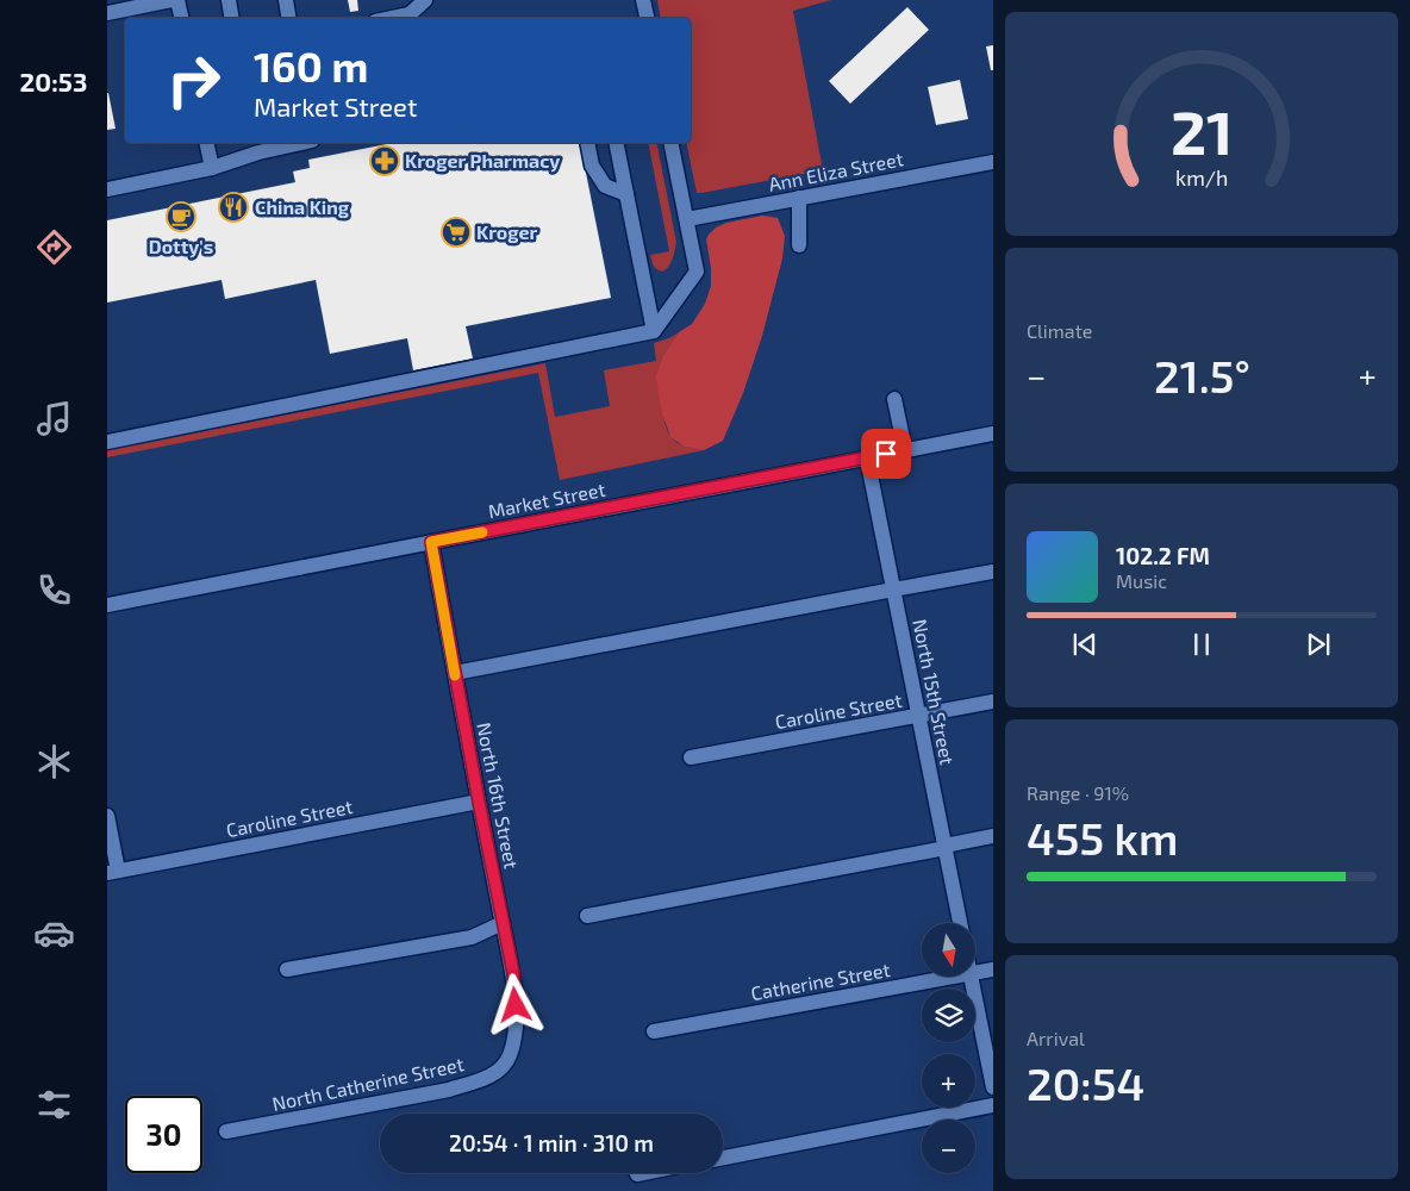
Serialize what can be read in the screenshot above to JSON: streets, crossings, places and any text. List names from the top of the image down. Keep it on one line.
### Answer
{"streets":{"street":["Ann Eliza Street","Market Street","North 15th Street","Caroline Street","North 16th Street","Catherine Street","North Catherine Street"]},"crossings":[["Market Street","North 15th Street"],["Market Street","North 16th Street"],["North 15th Street","Caroline Street"],["Caroline Street","North 16th Street"],["North 16th Street","North Catherine Street"]],"places":{"pharmacy":["Kroger Pharmacy"],"restaurant":["China King"],"cafe":["Dotty's"],"supermarket":["Kroger"]},"north":"bottom","page":{"tabs":"20:53","turn":["160 m","Market Street"],"tile":["Climate",["Range · 91%","455 km"],["Arrival","20:54"]],"heat":["−","21.5°","+"],"song":["102.2 FM","Music"],"map_buttons":["+","−"],"limit":"30","trip":"20:54 · 1 min · 310 m","gauge":["21","km/h"]}}
